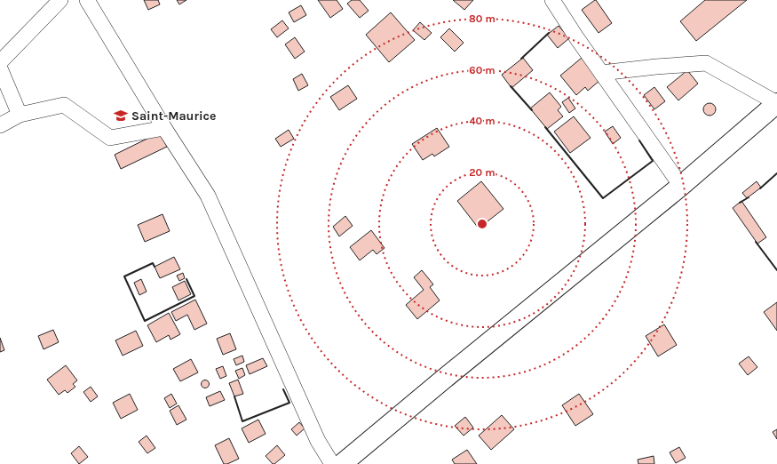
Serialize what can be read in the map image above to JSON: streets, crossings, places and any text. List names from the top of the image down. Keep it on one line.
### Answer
{"places":{"school or university":["Saint-Maurice"]},"rings":["80 m","60 m","40 m","20 m"]}
